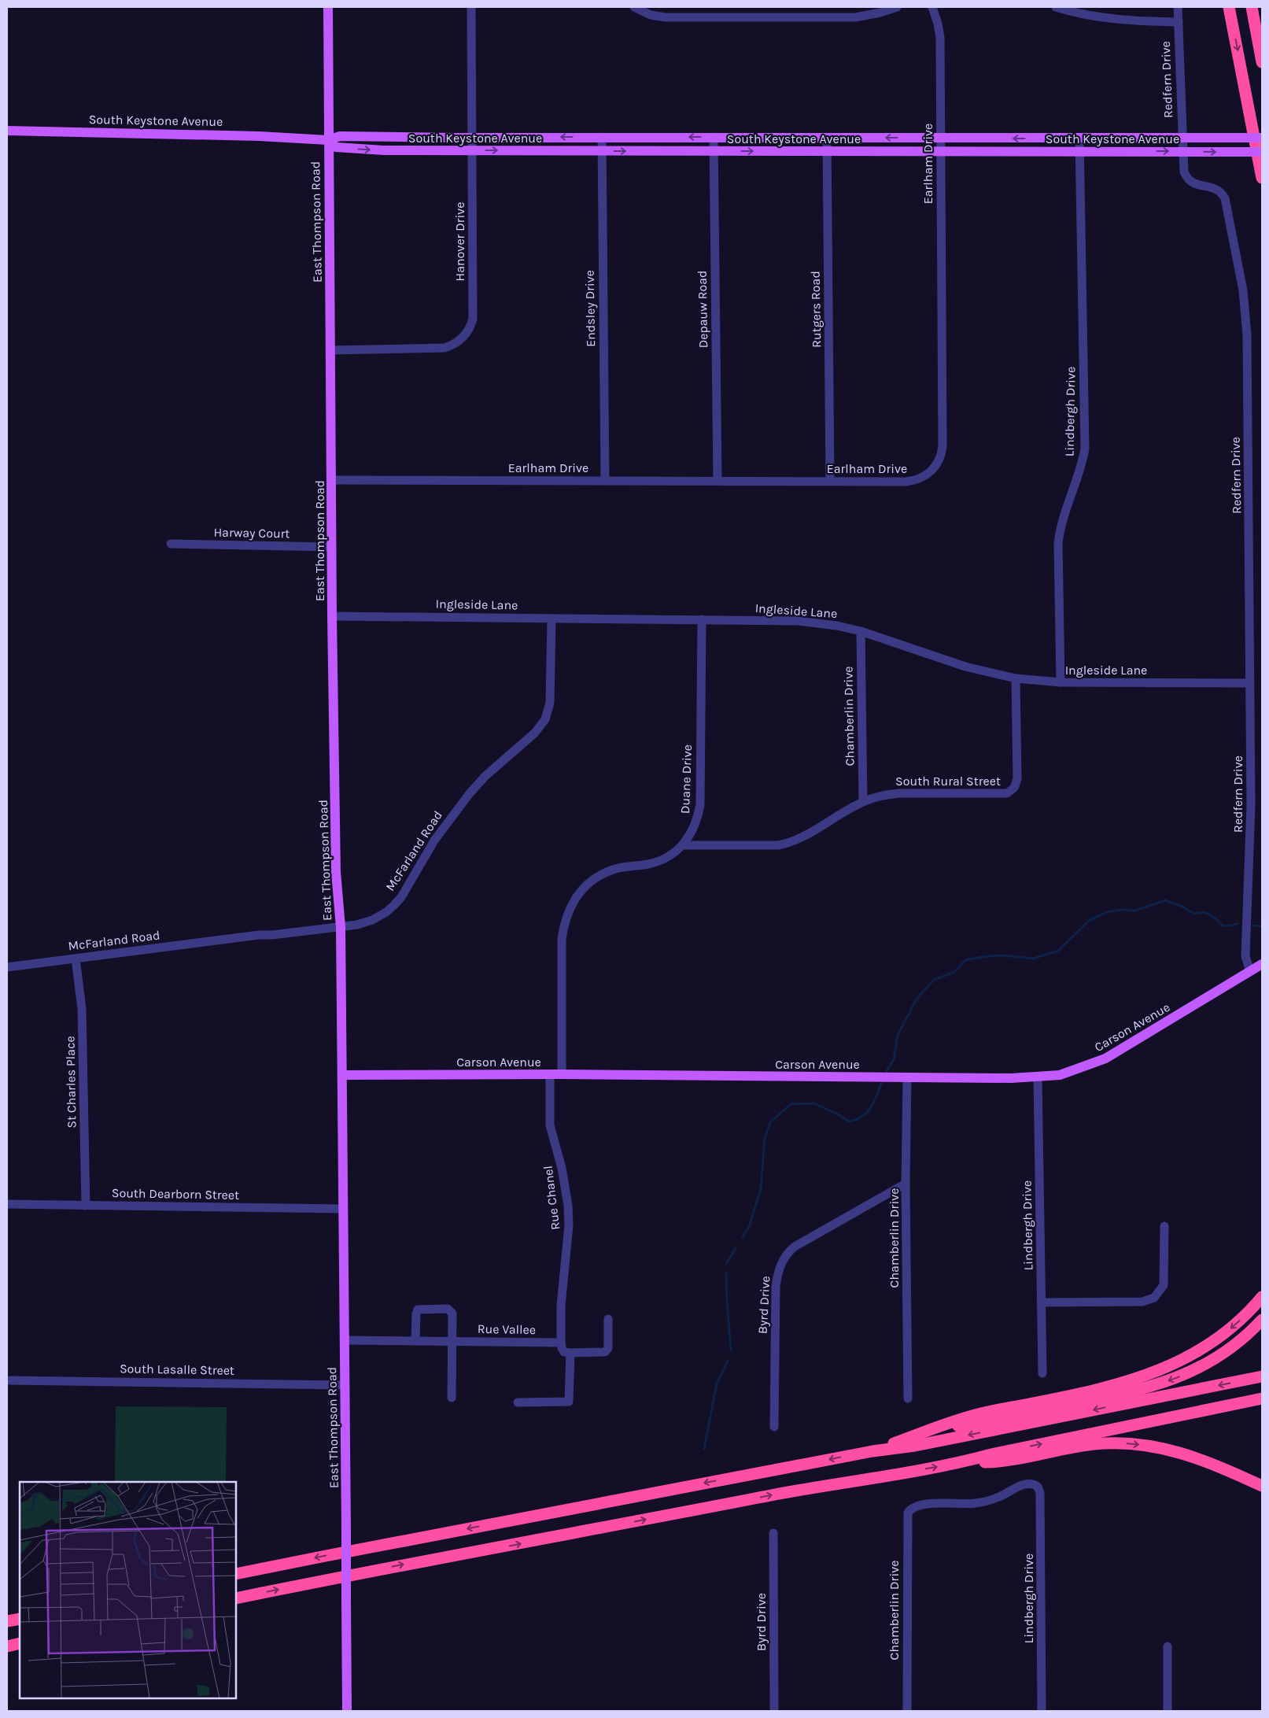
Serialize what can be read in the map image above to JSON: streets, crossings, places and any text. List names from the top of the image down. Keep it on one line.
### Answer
{"streets":{"main road":["South Keystone Avenue","East Thompson Road","Carson Avenue"],"street":["Redfern Drive","Earlham Drive","Hanover Drive","Endsley Drive","Depauw Road","Rutgers Road","Lindbergh Drive","Harway Court","Ingleside Lane","Chamberlin Drive","Duane Drive","South Rural Street","McFarland Road","St Charles Place","South Dearborn Street","Rue Chanel","Byrd Drive","Rue Vallee","South Lasalle Street"]},"crossings":[["Redfern Drive","South Keystone Avenue"],["Redfern Drive","Ingleside Lane"],["Redfern Drive","Carson Avenue"],["South Keystone Avenue","Earlham Drive"],["South Keystone Avenue","East Thompson Road"],["South Keystone Avenue","Hanover Drive"],["South Keystone Avenue","Endsley Drive"],["South Keystone Avenue","Depauw Road"],["South Keystone Avenue","Rutgers Road"],["South Keystone Avenue","Lindbergh Drive"],["Earlham Drive","East Thompson Road"],["Earlham Drive","Endsley Drive"],["Earlham Drive","Depauw Road"],["Earlham Drive","Rutgers Road"],["East Thompson Road","Hanover Drive"],["East Thompson Road","Harway Court"],["East Thompson Road","Ingleside Lane"],["East Thompson Road","McFarland Road"],["East Thompson Road","Carson Avenue"],["East Thompson Road","South Dearborn Street"],["East Thompson Road","Rue Vallee"],["East Thompson Road","South Lasalle Street"],["Lindbergh Drive","Ingleside Lane"],["Lindbergh Drive","Chamberlin Drive"],["Lindbergh Drive","Carson Avenue"],["Ingleside Lane","Chamberlin Drive"],["Ingleside Lane","Duane Drive"],["Ingleside Lane","South Rural Street"],["Ingleside Lane","McFarland Road"],["Chamberlin Drive","South Rural Street"],["Chamberlin Drive","Carson Avenue"],["Chamberlin Drive","Byrd Drive"],["Duane Drive","South Rural Street"],["Duane Drive","Carson Avenue"],["McFarland Road","St Charles Place"],["Carson Avenue","Rue Chanel"],["St Charles Place","South Dearborn Street"],["Rue Chanel","Rue Vallee"]]}
